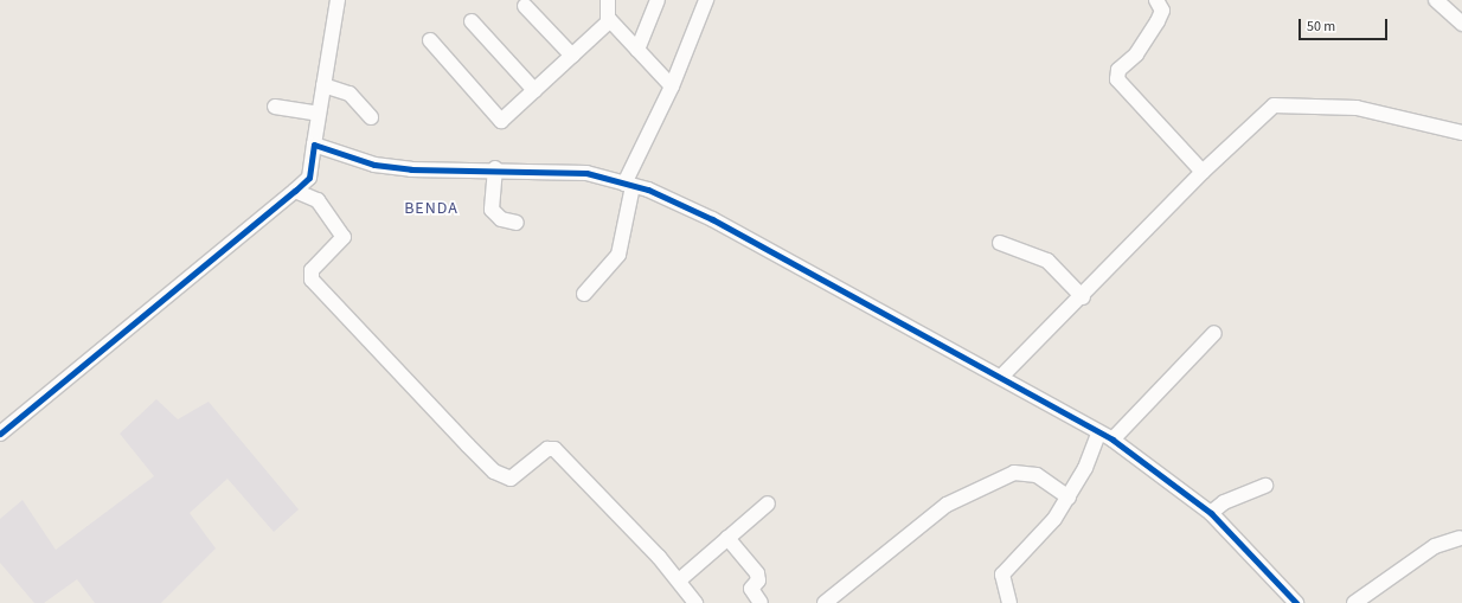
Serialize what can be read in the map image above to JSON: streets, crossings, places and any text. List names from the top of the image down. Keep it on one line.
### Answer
{"districts":["BENDA"],"scale_bar":"50 m"}
